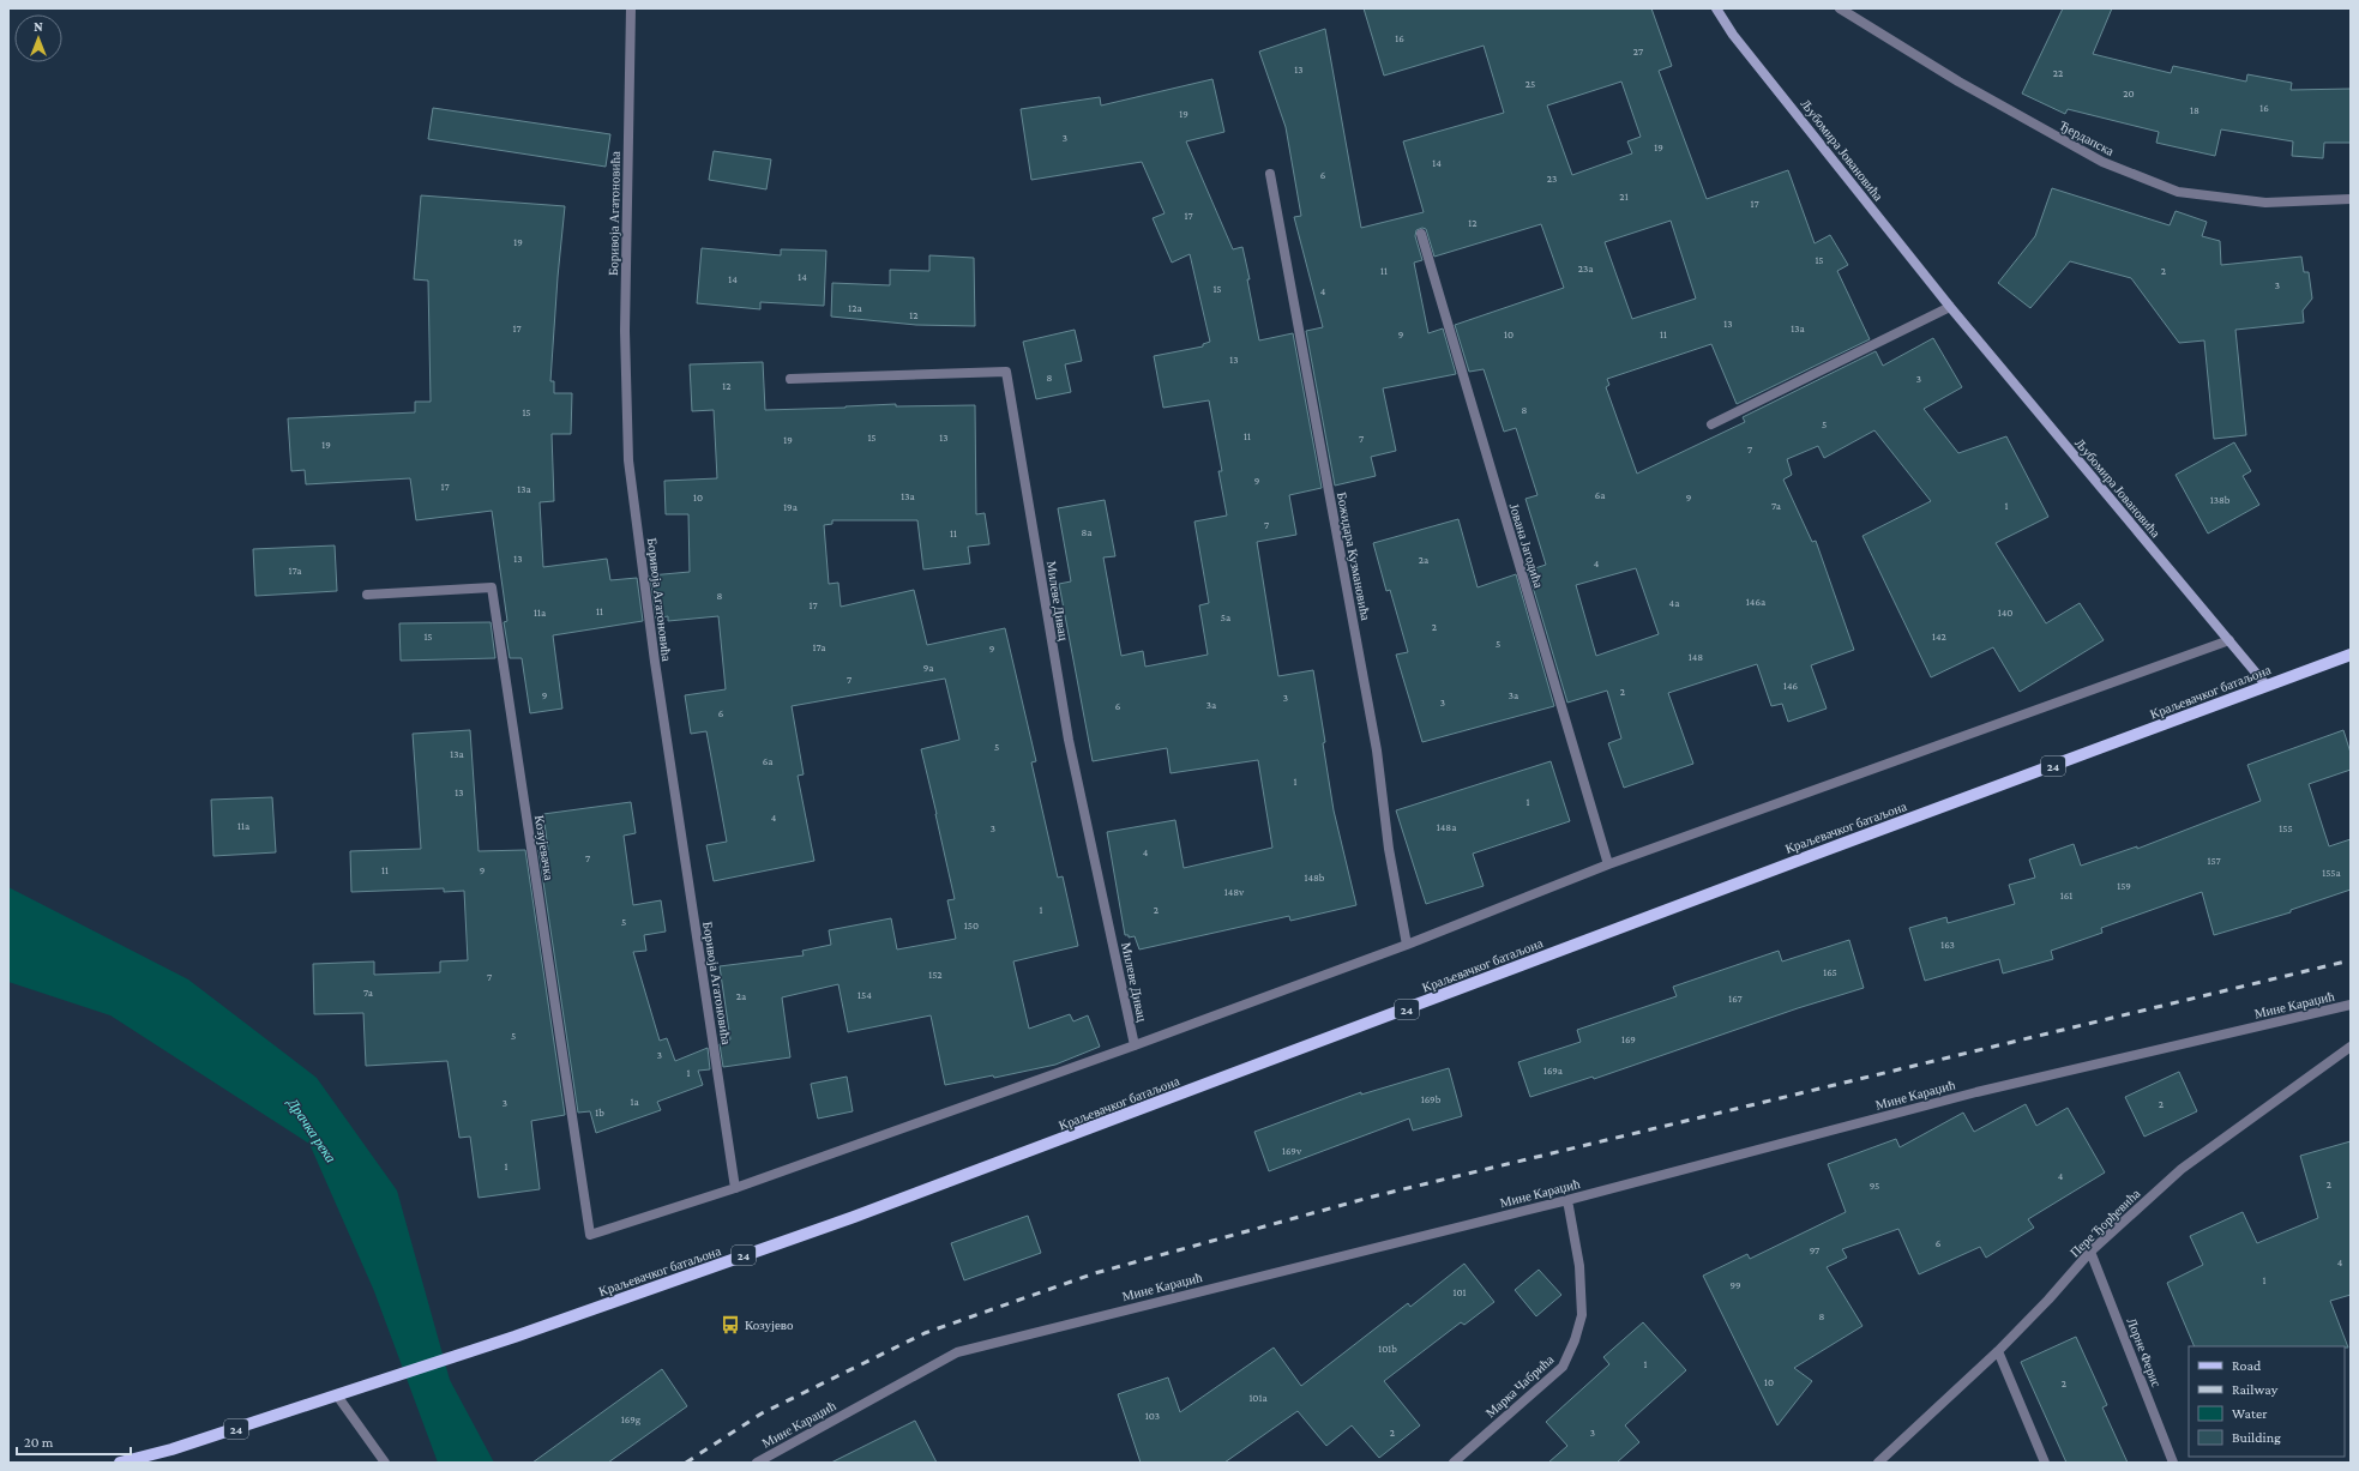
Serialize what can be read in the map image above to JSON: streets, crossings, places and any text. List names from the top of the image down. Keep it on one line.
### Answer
{"streets":{"main road":["Краљевачког батаљона","24"],"street":["Ђердапска","Љубомира Јовановића","Боривоја Агатоновића","Јована Јагодића","Божидара Кузмановића","Милеве Дивац","Козујевачка","Мине Караџић","Пере Ђорђевића","Лорне Ферис","Марка Чабрића"]},"crossings":[["Љубомира Јовановића","Краљевачког батаљона"],["Боривоја Агатоновића","Козујевачка"],["Краљевачког батаљона","24"],["Мине Караџић","Марка Чабрића"],["Пере Ђорђевића","Лорне Ферис"]],"water":["Драчка река"],"places":{"bus stop":["Козујево"]},"house_numbers":["16","27","13","22","25","20","16","18","19","3","19","14","6","23","21","17","17","12","19","15","23a","11","2","14","14","3","15","4","12a","12","13","17","13a","9","10","11","13","8","3","12","8","15","5","11","15","13","7","19","19","7","9","17","13a","6a","13a","10","9","138b","7a","1","19a","7","8a","11","13","2a","4","17a","8","146a","4a","17","11","11a","140","5a","2","15","142","5","17a","9","148","9a","7","146","2","9","3a","3","3","3a","6","6","5","13a","6a","1","13","1","4","11a","148a","3","155","4","7","157","11","9","155a","148b","159","148v","161","1","2","5","150","163","165","152","7","7a","154","2a","167","5","169","3","169a","1","169b","1a","3","2","1b","169v","1","4","2","95","6","97","4","1","99","101","8","101b","1","10","2","101a","103","169g","2","3"],"legend":["Road","Railway","Water","Building"],"scale_bar":"20 m","north":"top"}
